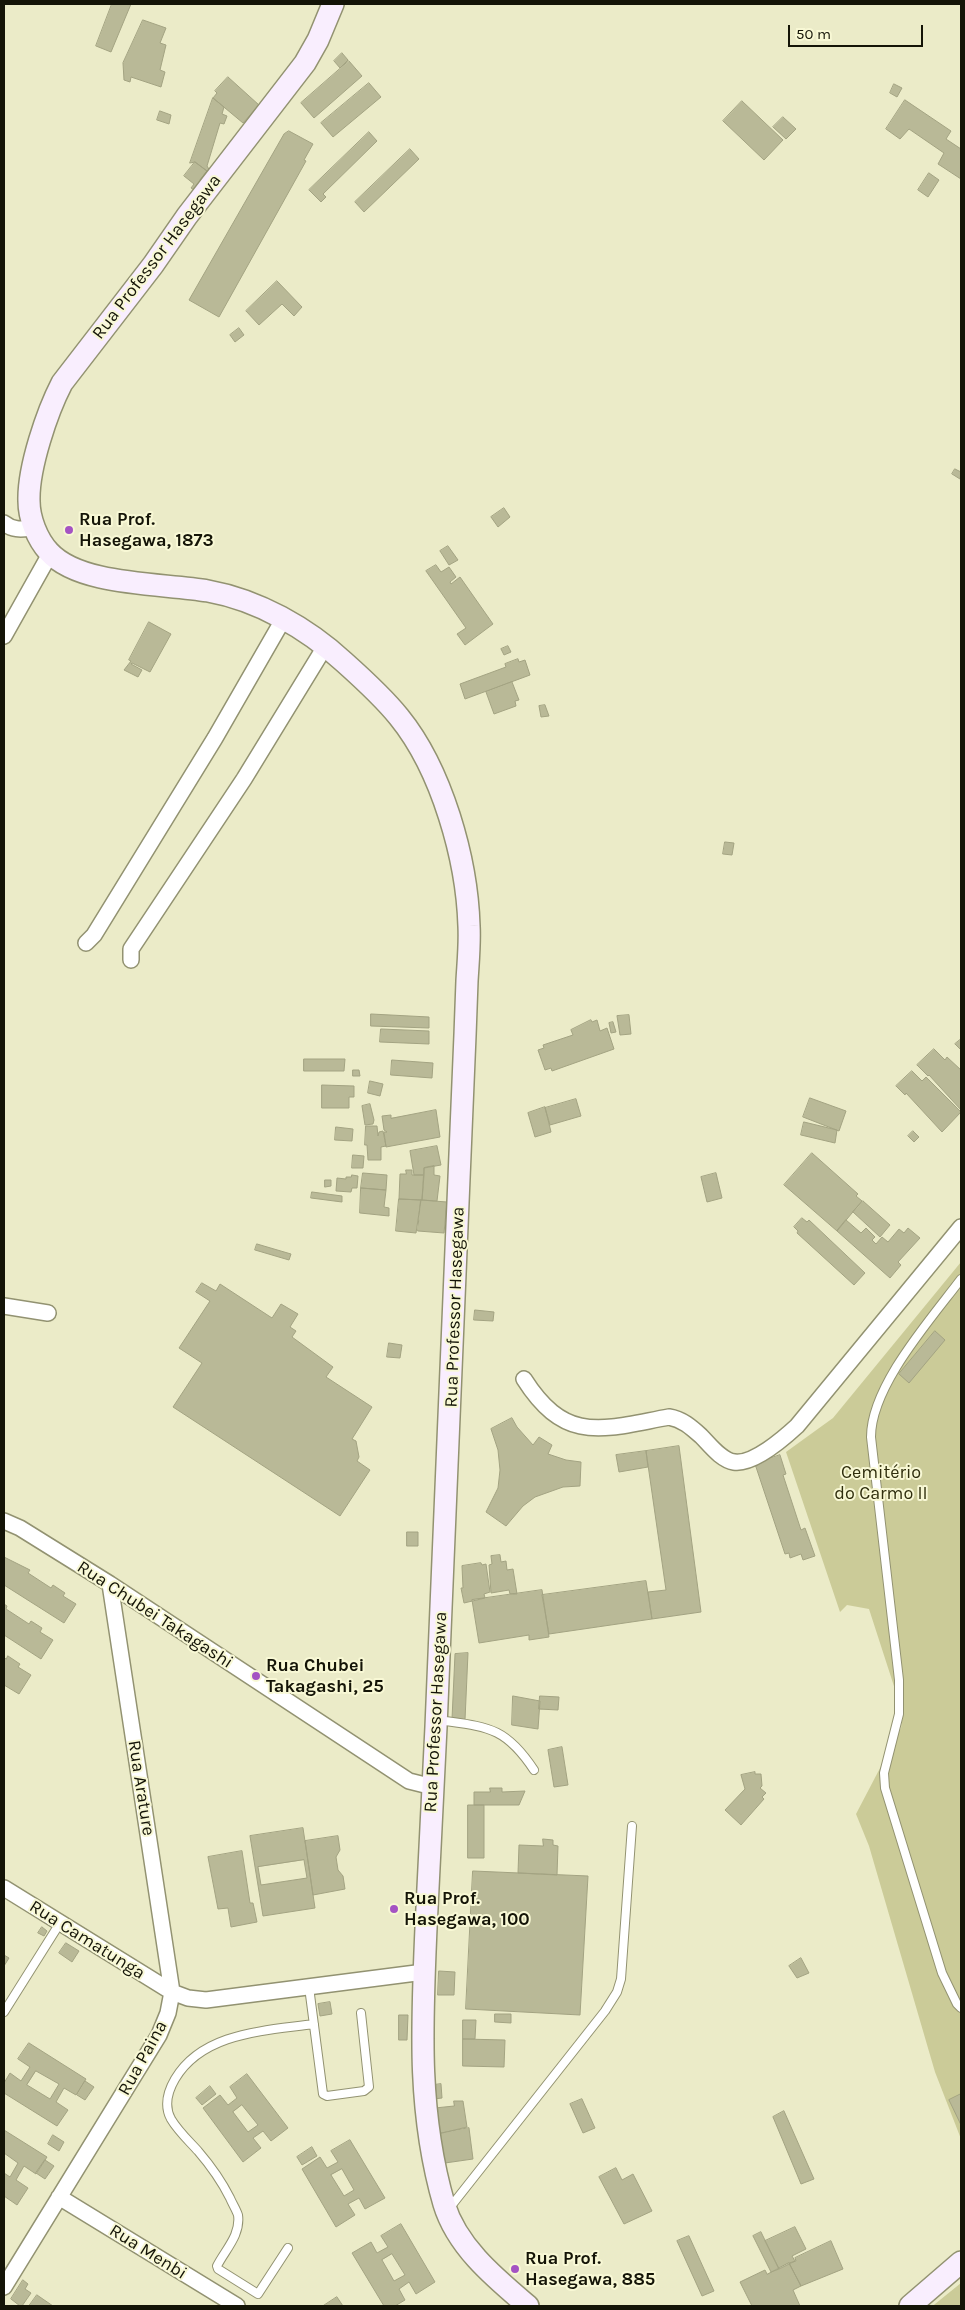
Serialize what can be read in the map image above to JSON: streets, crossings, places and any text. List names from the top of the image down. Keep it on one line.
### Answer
{"streets":{"street":["Rua Professor Hasegawa","Rua Chubei Takagashi","Rua Arature","Rua Camatunga","Rua Paina","Rua Menbi"]},"crossings":[["Rua Professor Hasegawa","Rua Chubei Takagashi"],["Rua Chubei Takagashi","Rua Arature"],["Rua Arature","Rua Camatunga"],["Rua Arature","Rua Paina"],["Rua Camatunga","Rua Paina"],["Rua Paina","Rua Menbi"]],"parks":["Cemitério do Carmo II"],"places":["Rua Prof. Hasegawa, 1873","Rua Chubei Takagashi, 25","Rua Prof. Hasegawa, 100","Rua Prof. Hasegawa, 885"],"scale_bar":"50 m"}
